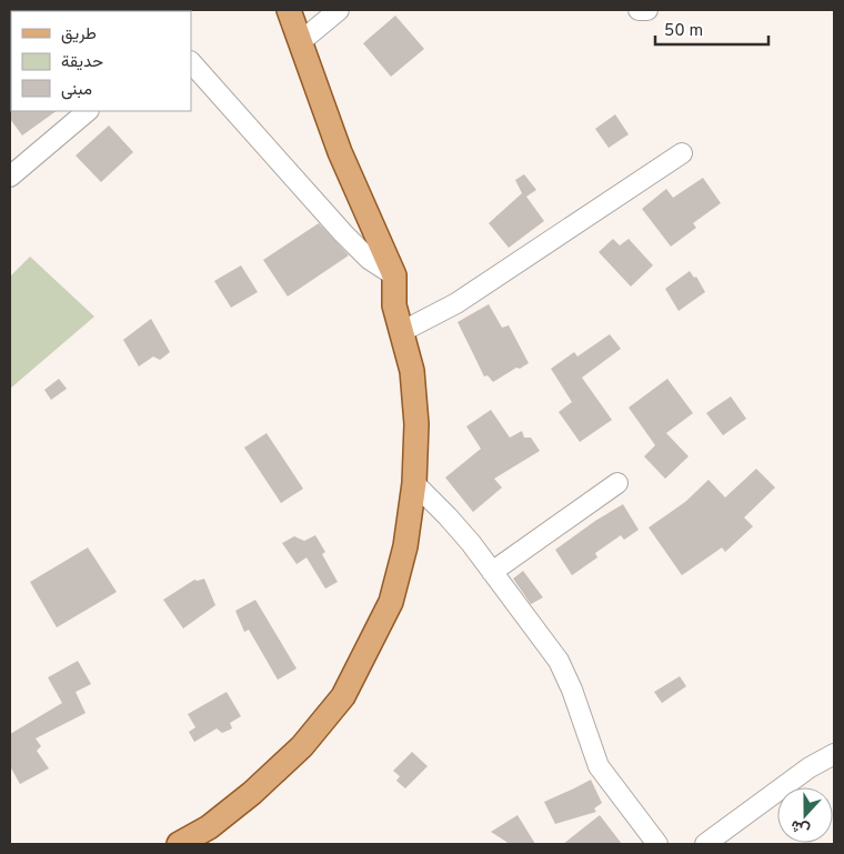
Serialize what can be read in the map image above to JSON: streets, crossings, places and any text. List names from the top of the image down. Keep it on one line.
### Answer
{"legend":["طريق","حديقة","مبنى"],"scale_bar":"50 m","north":"bottom"}
